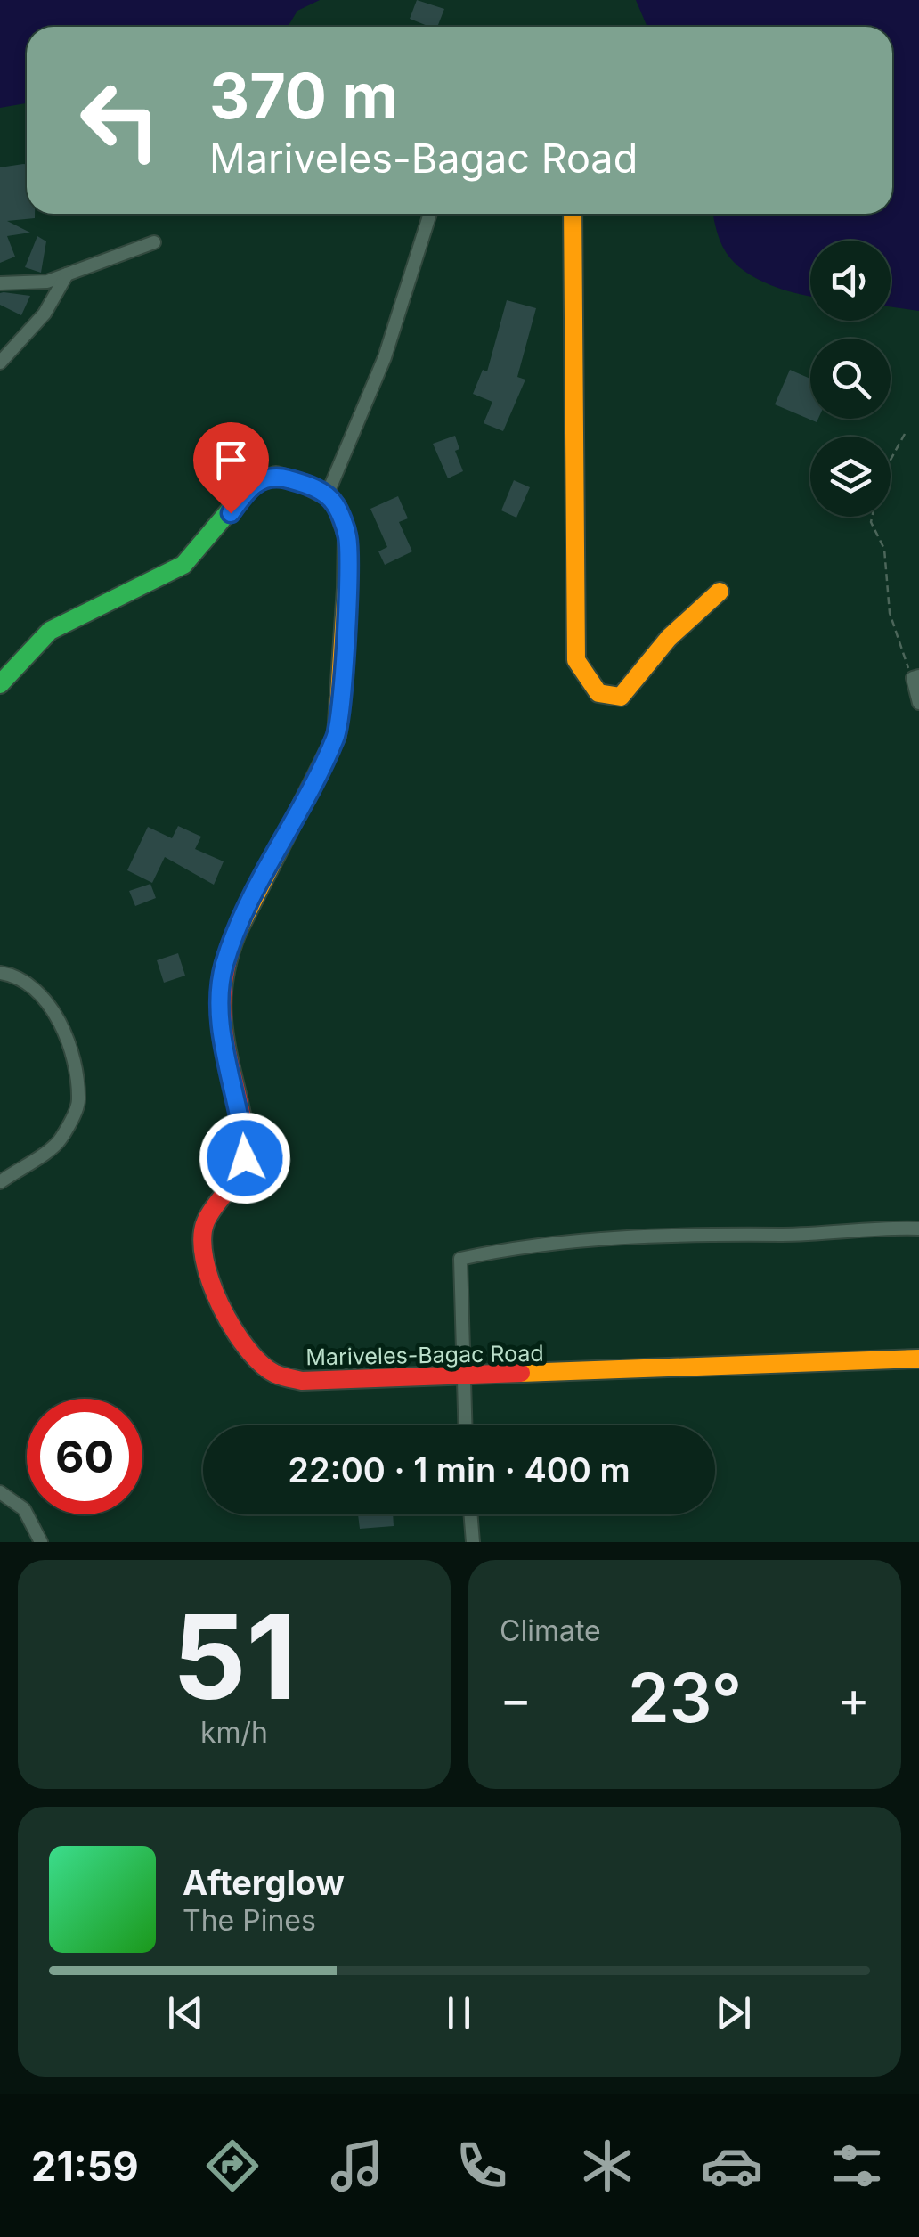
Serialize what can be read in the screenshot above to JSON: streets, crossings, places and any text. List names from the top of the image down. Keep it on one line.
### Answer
{"streets":{"main road":["Mariveles-Bagac Road"]},"page":{"turn":["370 m","Mariveles-Bagac Road"],"limit":"60","trip":"22:00 · 1 min · 400 m","tile":[["51","km/h"],"Climate"],"heat":["−","23°","+"],"song":["Afterglow","The Pines"],"tabs":"21:59"}}
